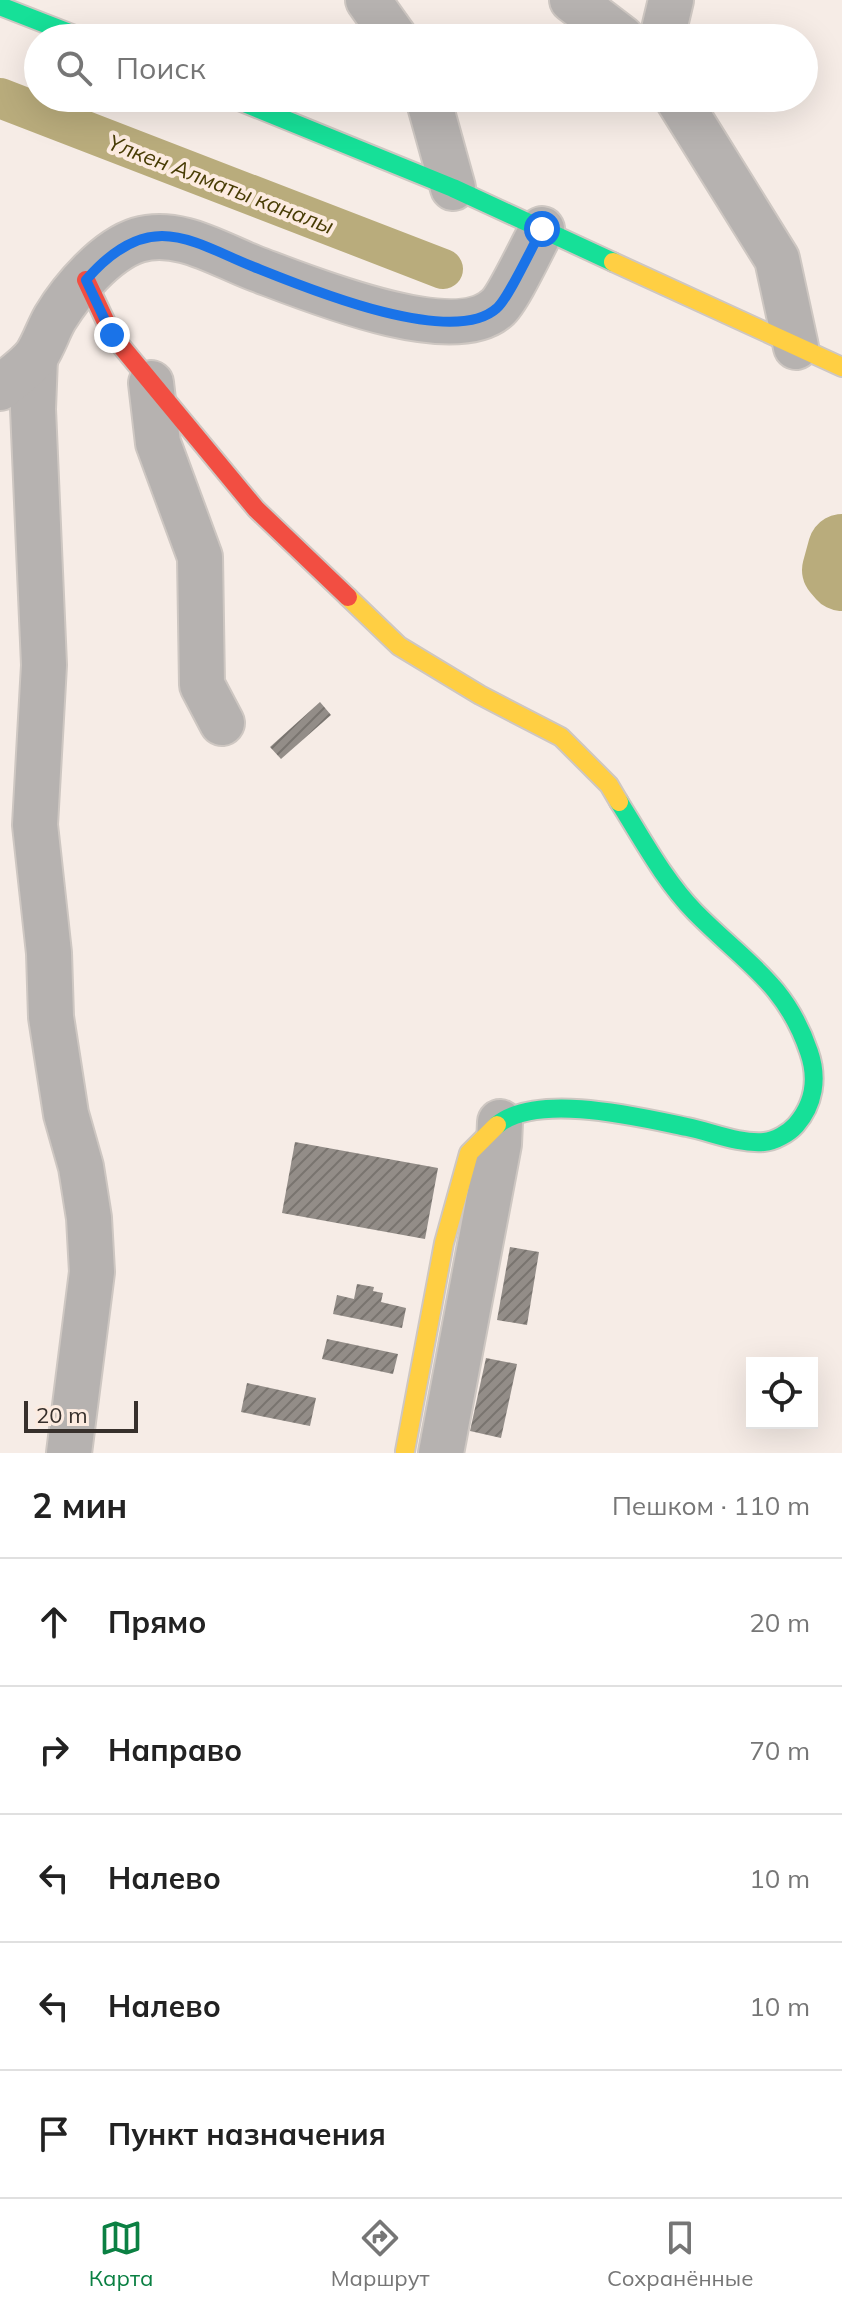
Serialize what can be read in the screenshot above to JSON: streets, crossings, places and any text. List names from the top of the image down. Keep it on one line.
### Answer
{"water":["Үлкен Алматы каналы"],"scale_bar":"20 m","page":{"search":"Поиск","scale":"20 m","heading":["2 мин","Пешком · 110 m"],"list":[["Прямо","20 m"],["Направо","70 m"],["Налево","10 m"],["Налево","10 m"],"Пункт назначения"],"nav":["Карта","Маршрут","Сохранённые"]}}
